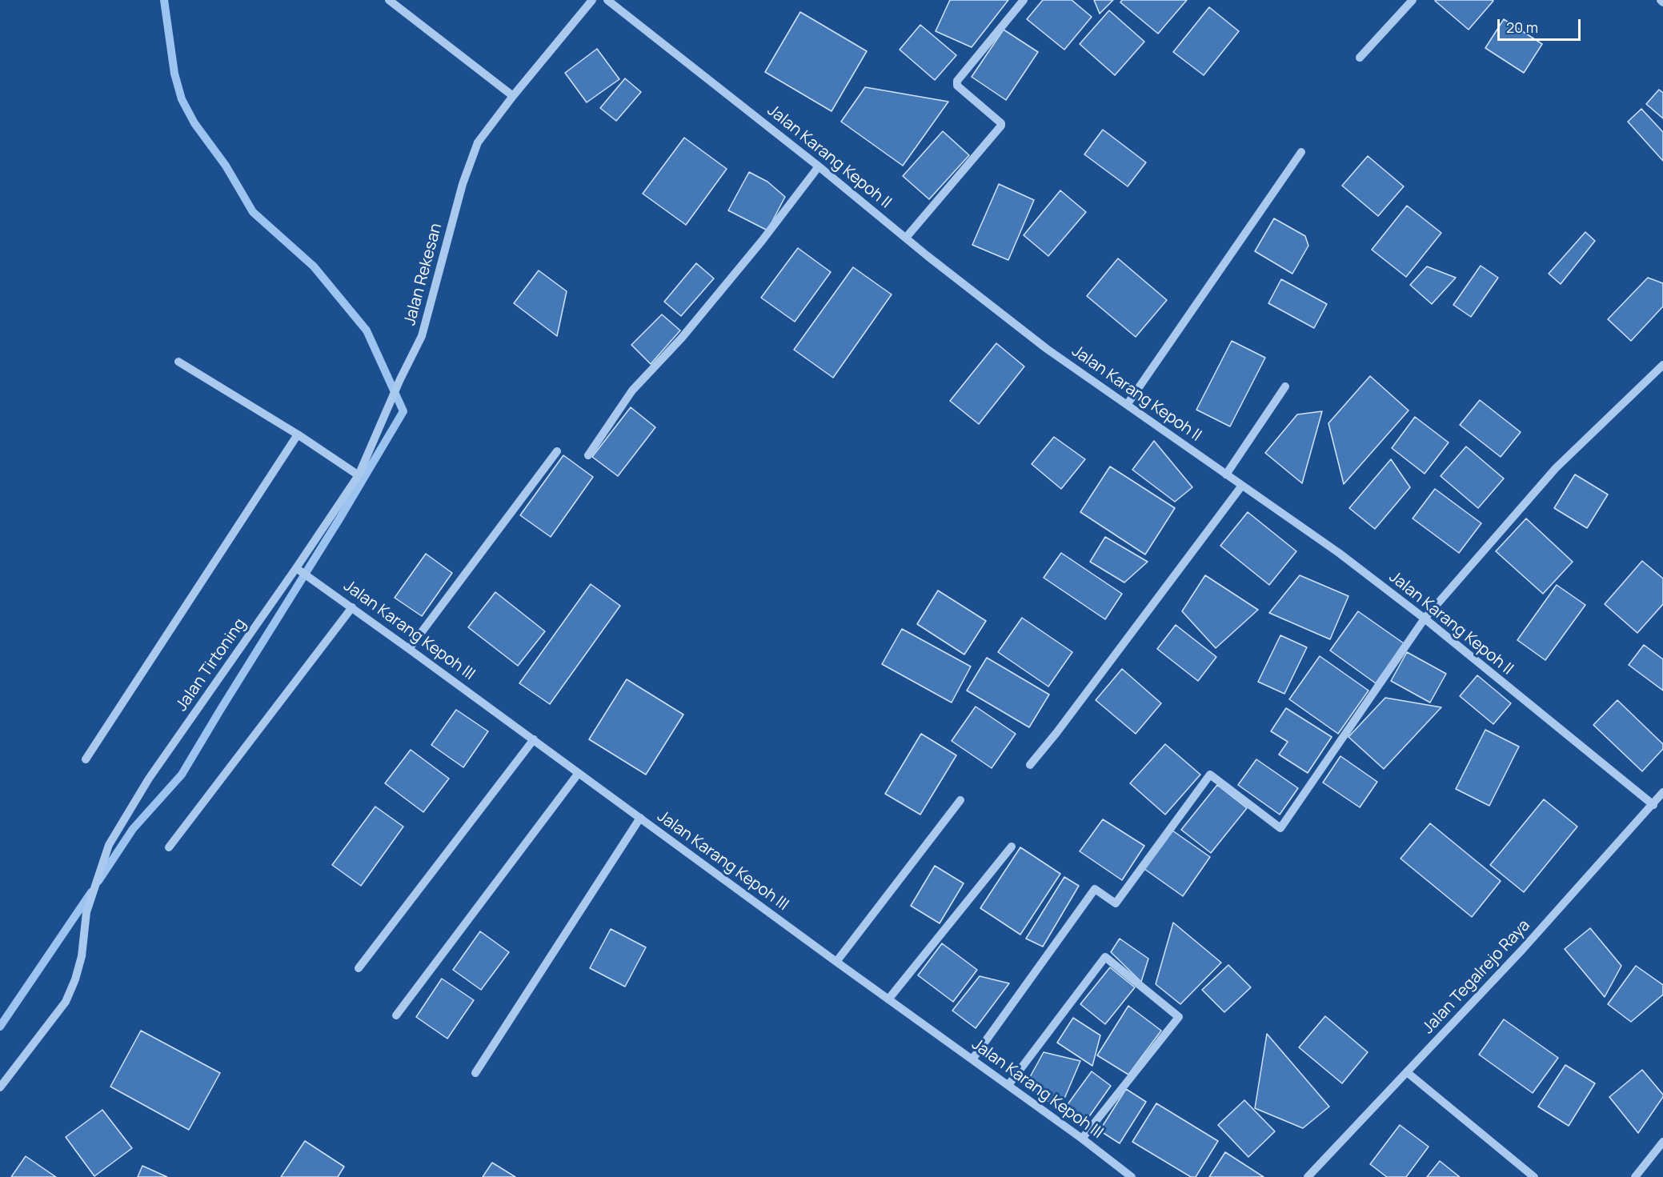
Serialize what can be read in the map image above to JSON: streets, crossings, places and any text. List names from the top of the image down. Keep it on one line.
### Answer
{"streets":{"street":["Jalan Karang Kepoh II","Jalan Rekesan","Jalan Karang Kepoh III","Jalan Tirtoning","Jalan Tegalrejo Raya"]},"crossings":[["Jalan Karang Kepoh II","Jalan Tegalrejo Raya"],["Jalan Rekesan","Jalan Karang Kepoh III"],["Jalan Rekesan","Jalan Tirtoning"],["Jalan Karang Kepoh III","Jalan Tirtoning"]],"scale_bar":"20 m"}
